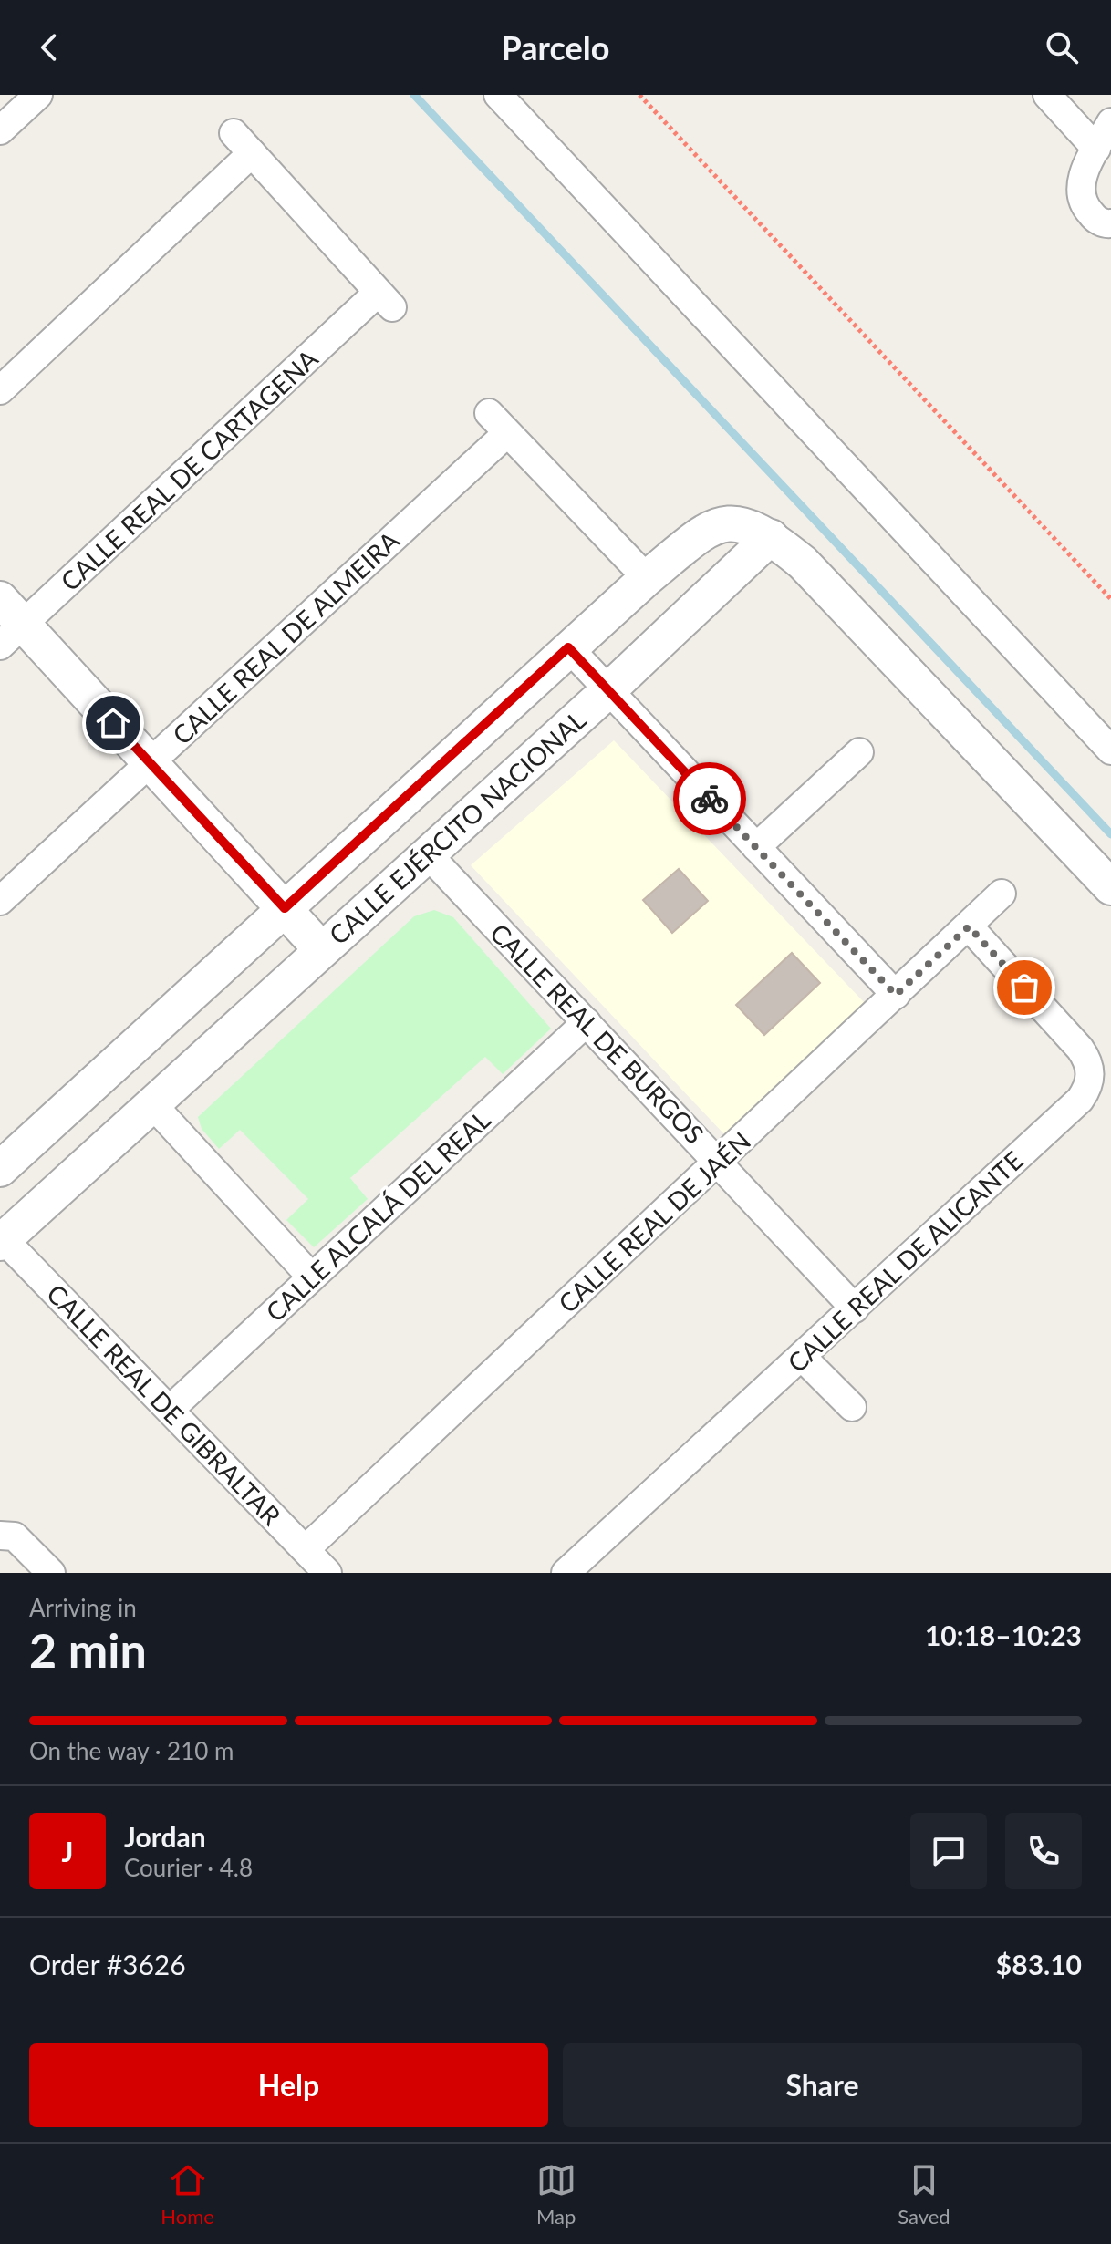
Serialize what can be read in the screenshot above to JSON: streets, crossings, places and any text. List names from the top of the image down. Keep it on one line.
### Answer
{"streets":{"street":["CALLE REAL DE CARTAGENA","CALLE REAL DE ALMEIRA","CALLE EJÉRCITO NACIONAL","CALLE REAL DE BURGOS","CALLE ALCALÁ DEL REAL","CALLE REAL DE JAÉN","CALLE REAL DE ALICANTE","CALLE REAL DE GIBRALTAR"]},"crossings":[["CALLE EJÉRCITO NACIONAL","CALLE REAL DE BURGOS"],["CALLE EJÉRCITO NACIONAL","CALLE REAL DE GIBRALTAR"],["CALLE REAL DE BURGOS","CALLE ALCALÁ DEL REAL"],["CALLE REAL DE BURGOS","CALLE REAL DE JAÉN"],["CALLE REAL DE BURGOS","CALLE REAL DE ALICANTE"],["CALLE ALCALÁ DEL REAL","CALLE REAL DE GIBRALTAR"],["CALLE REAL DE JAÉN","CALLE REAL DE ALICANTE"],["CALLE REAL DE JAÉN","CALLE REAL DE GIBRALTAR"]],"page":{"header":"Parcelo","heading":["2 min","Arriving in","10:18–10:23"],"panel":["Jordan","Courier · 4.8","Order #3626","$83.10"],"bar":"On the way · 210 m","round":"J","buttons":["Help","Share"],"tabs":["Home","Map","Saved"]}}
